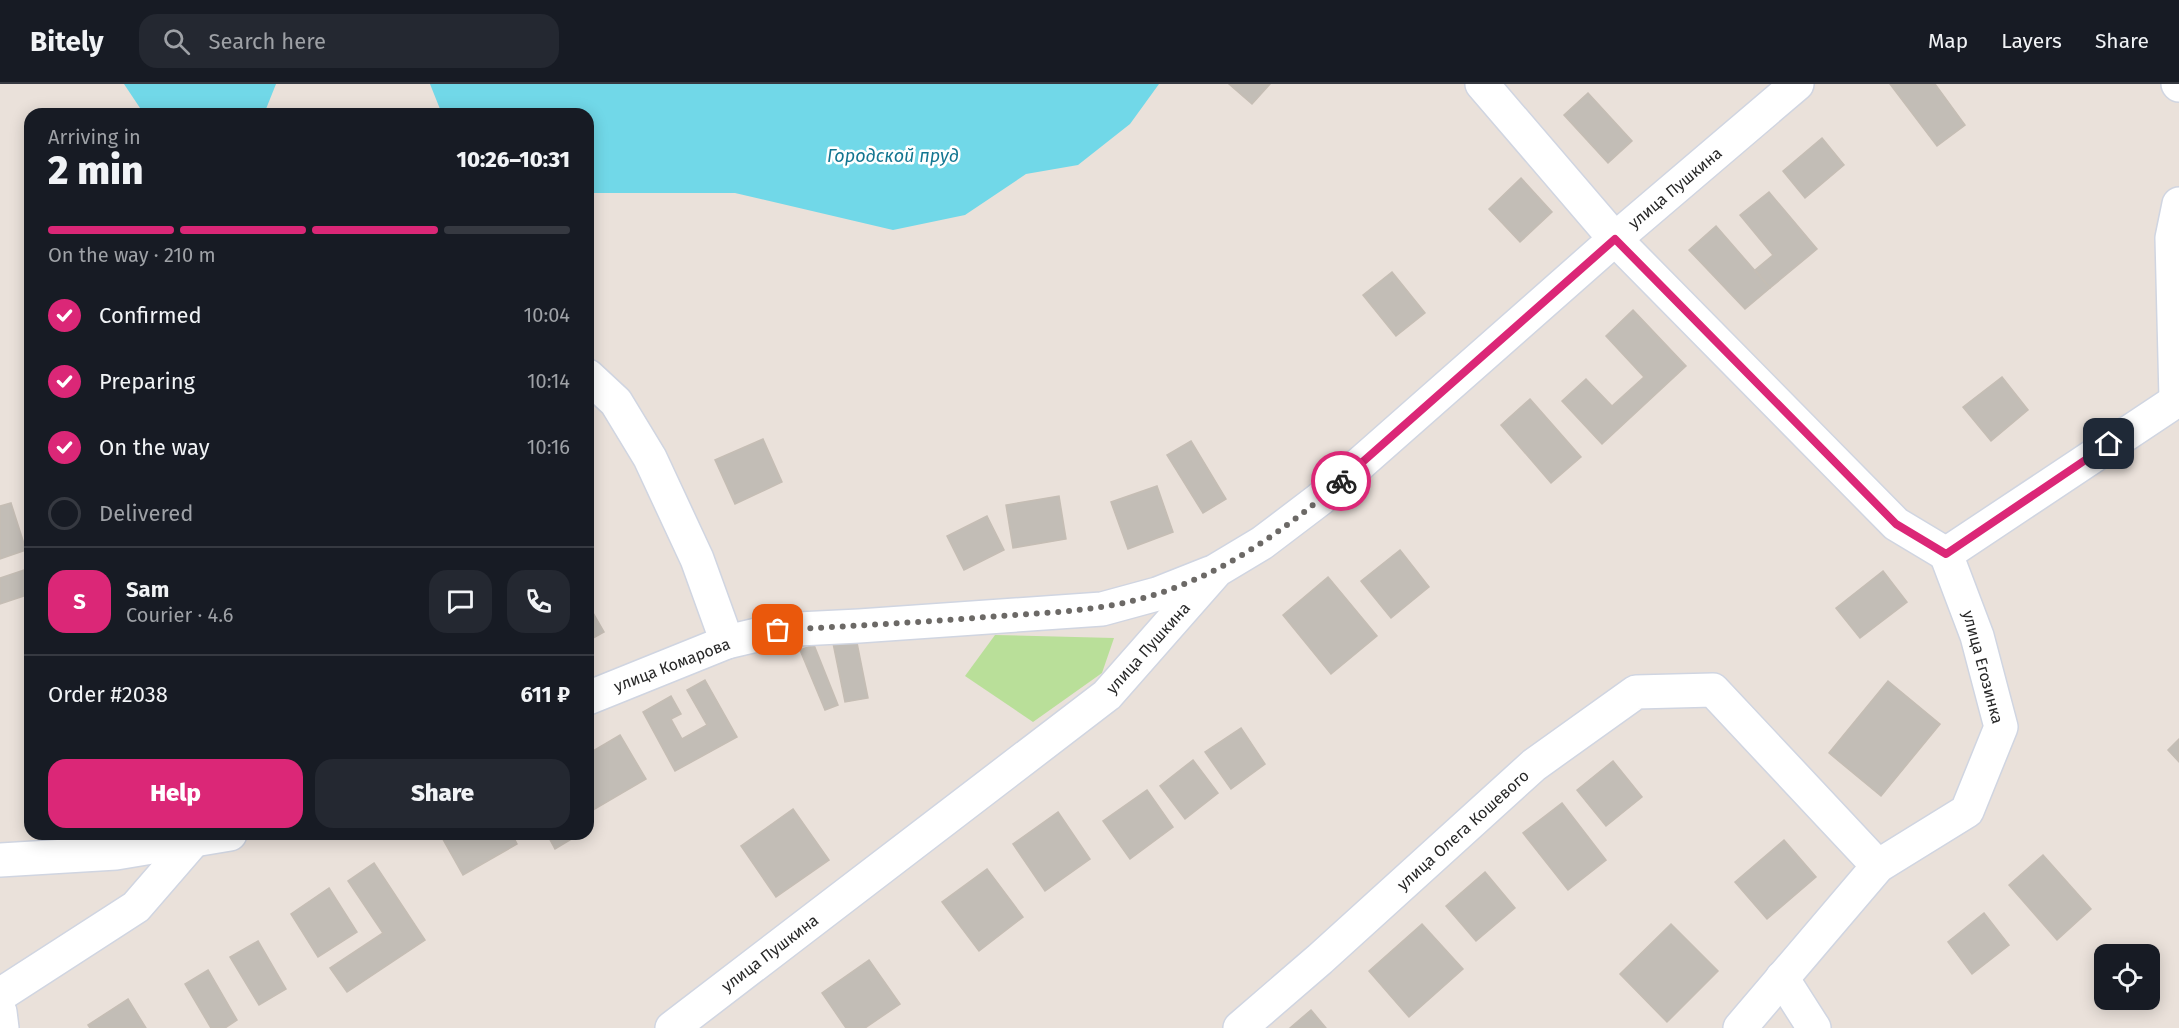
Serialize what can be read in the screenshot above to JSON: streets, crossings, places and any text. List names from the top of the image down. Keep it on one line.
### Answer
{"streets":{"street":["улица Пушкина","улица Комарова","улица Егозинка","улица Олега Кошевого"]},"crossings":[["улица Пушкина","улица Комарова"],["улица Егозинка","улица Олега Кошевого"]],"water":["Городской пруд"],"page":{"header":"Bitely","search":"Search here","nav":["Map","Layers","Share"],"heading":["2 min","Arriving in","10:26–10:31"],"panel":["Sam","Courier · 4.6","Order #2038","611 ₽"],"bar":"On the way · 210 m","list":[["Confirmed","10:04"],["Preparing","10:14"],["On the way","10:16"],"Delivered"],"round":"S","buttons":["Help","Share"]}}
